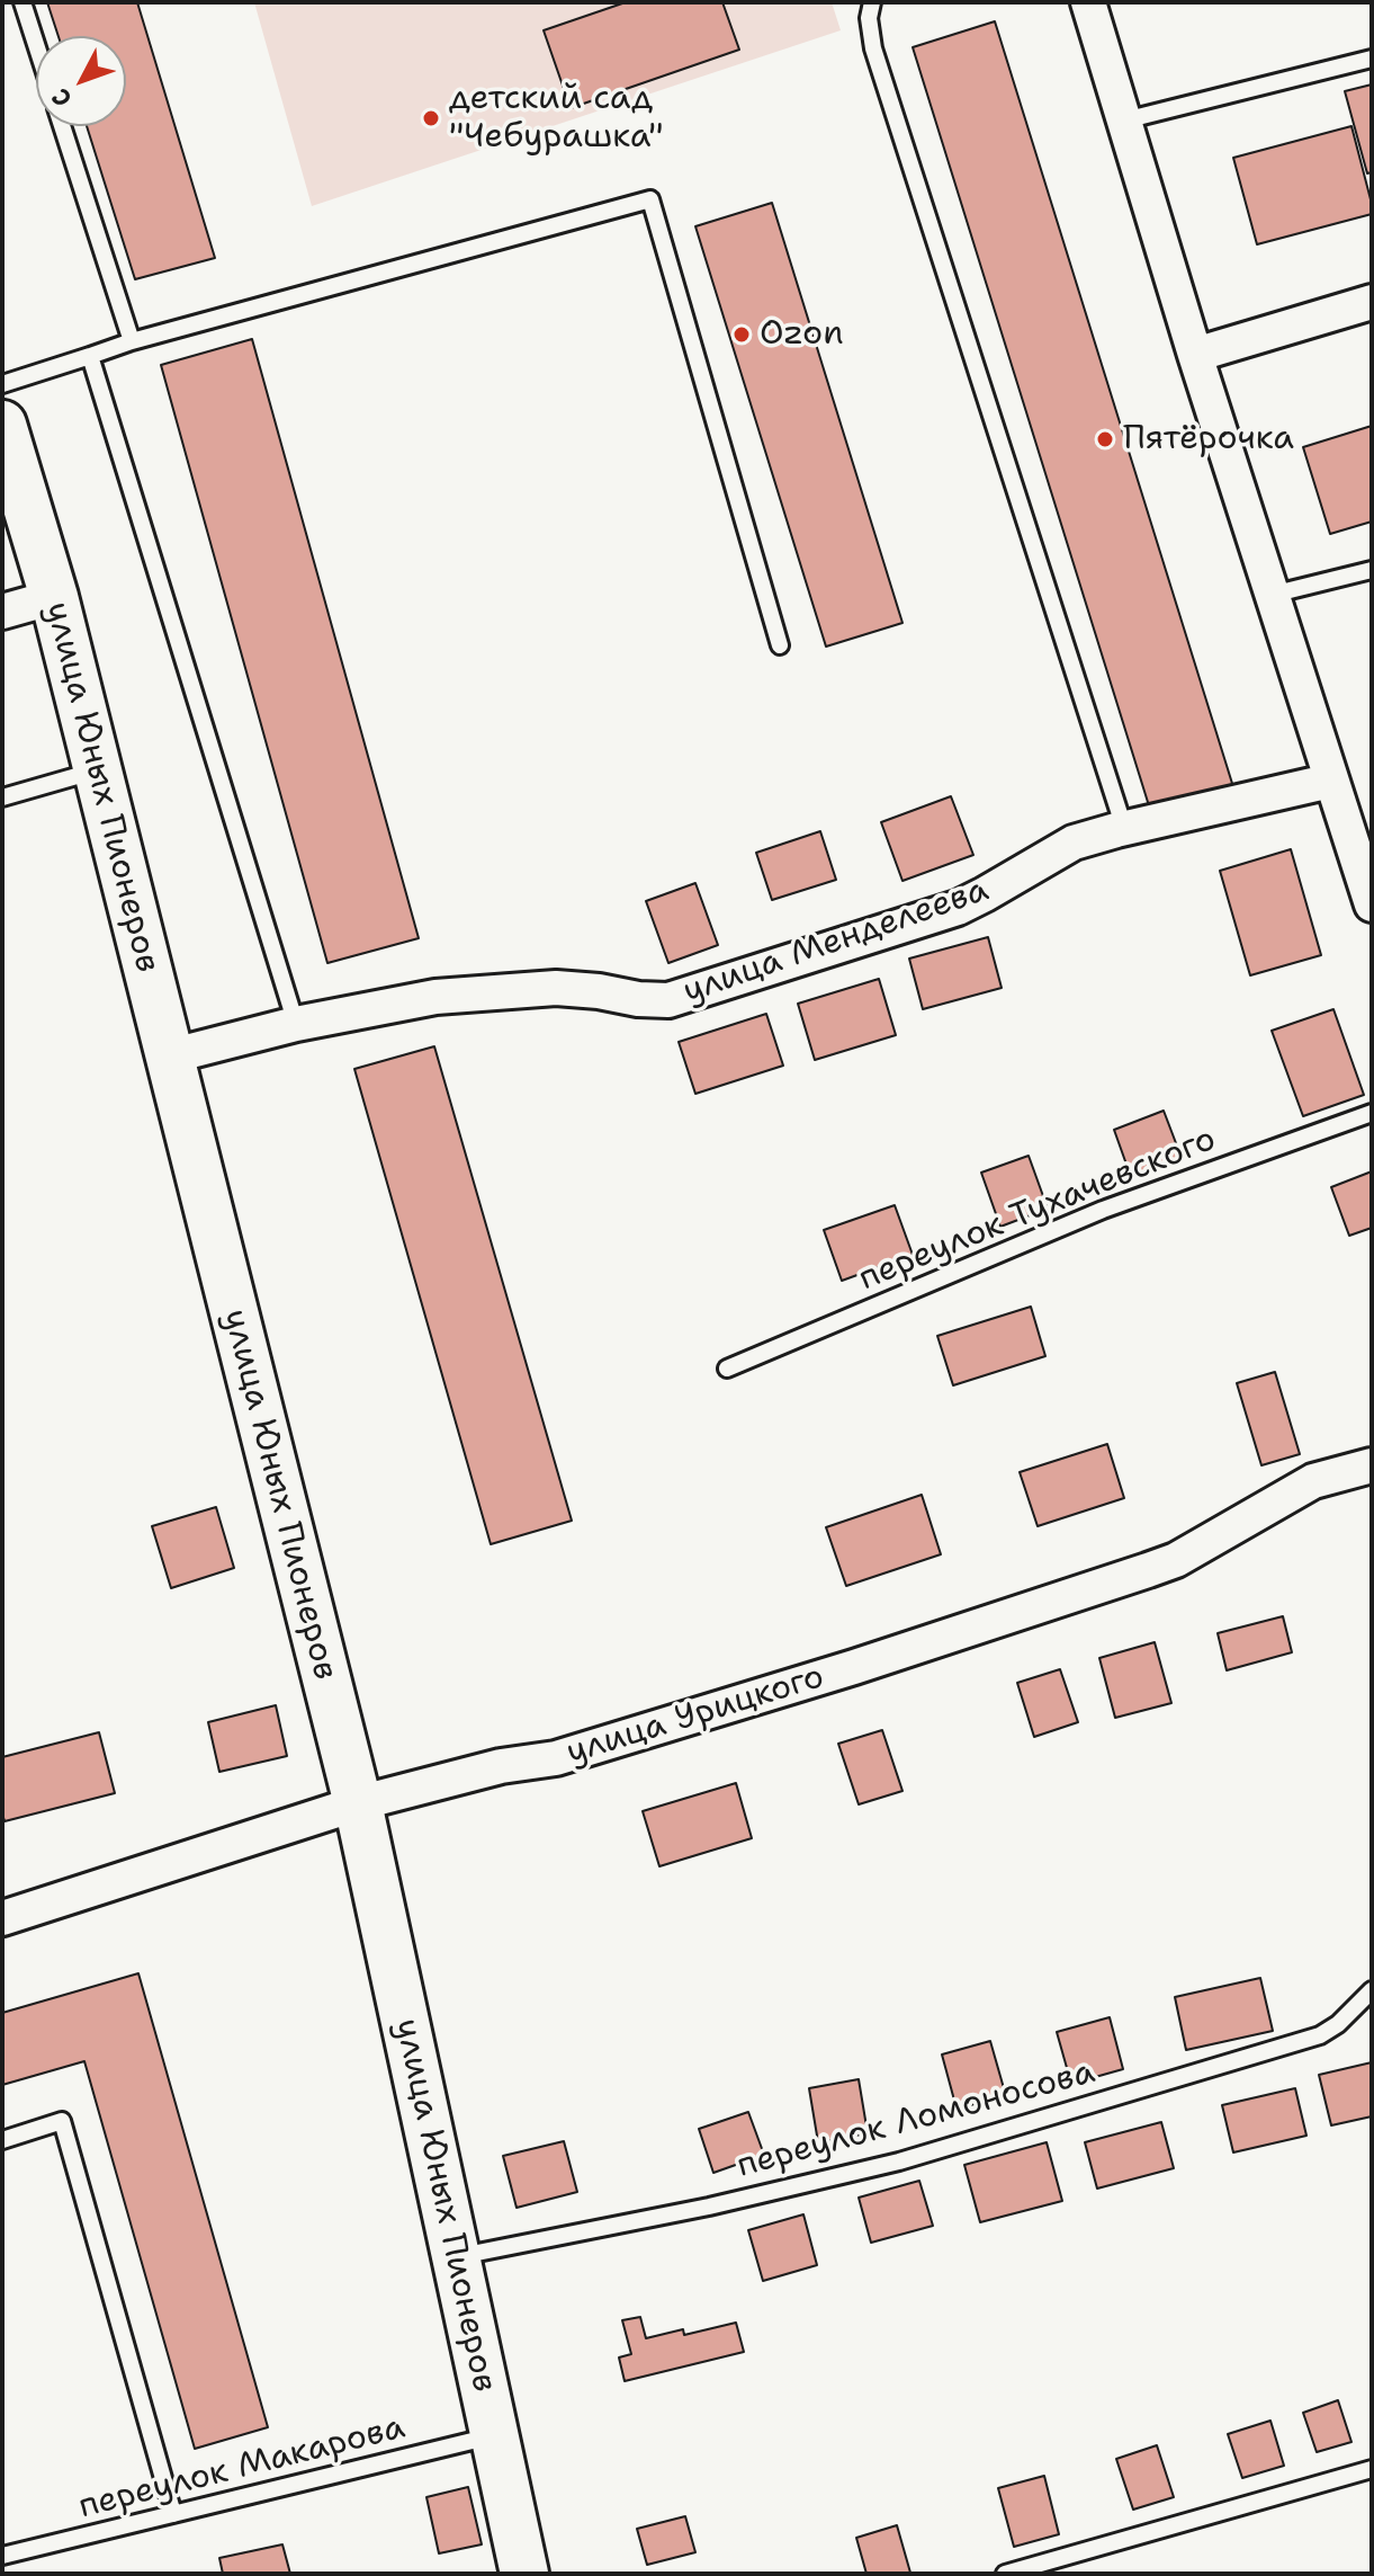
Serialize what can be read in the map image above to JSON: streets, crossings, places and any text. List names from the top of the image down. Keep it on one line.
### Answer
{"streets":{"main road":["улица Юных Пионеров"],"street":["улица Менделеева","улица Урицкого"],"lane":["переулок Тухачевского","переулок Ломоносова","переулок Макарова"]},"crossings":[["улица Юных Пионеров","улица Менделеева"],["улица Юных Пионеров","улица Урицкого"],["улица Юных Пионеров","переулок Ломоносова"],["улица Юных Пионеров","переулок Макарова"]],"places":["детский сад \"Чебурашка\"","Ozon","Пятёрочка"],"north":"bottom left"}
